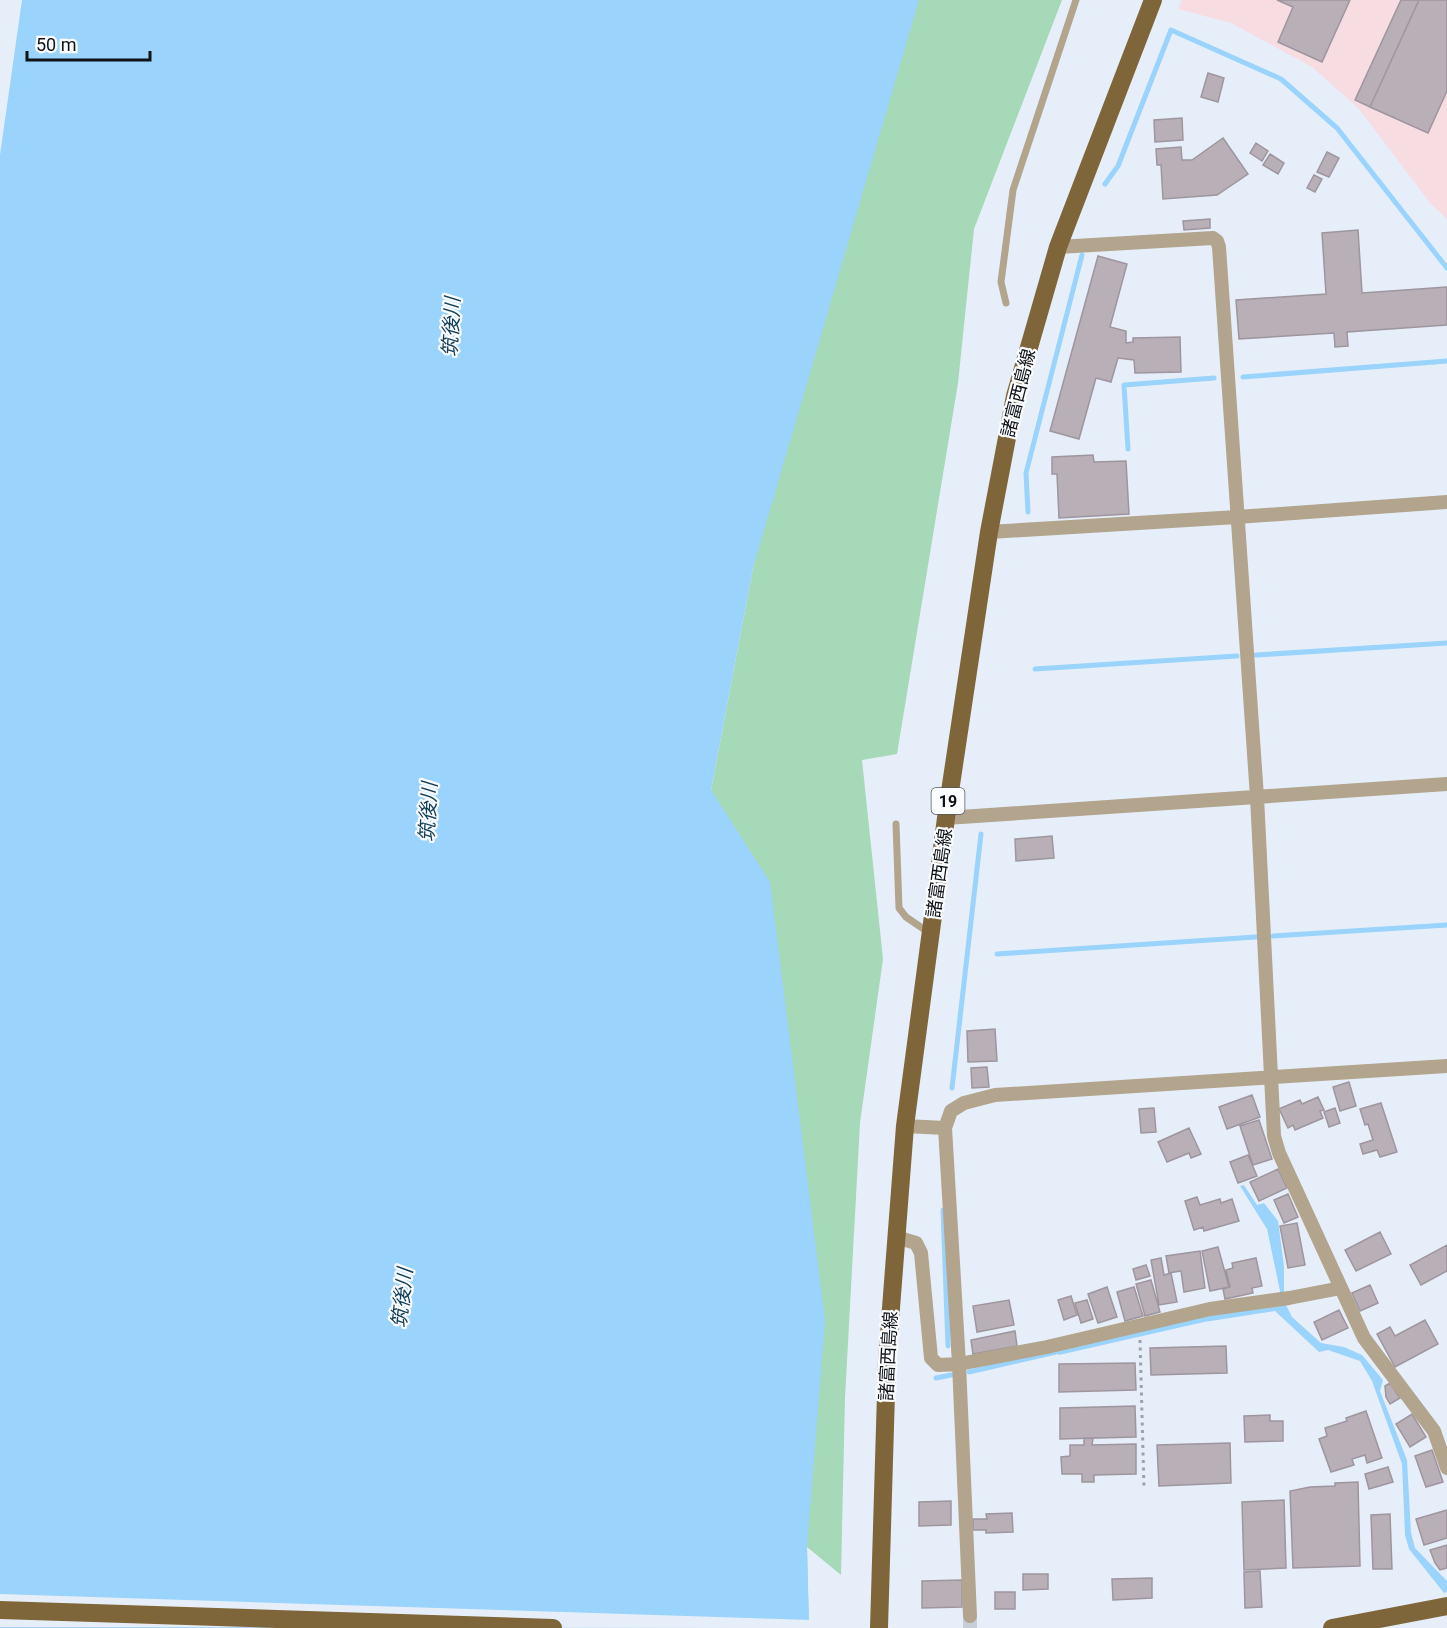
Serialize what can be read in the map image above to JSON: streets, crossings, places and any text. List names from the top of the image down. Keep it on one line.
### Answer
{"streets":{"main road":["諸富西島線","19"]},"water":["筑後川"],"scale_bar":"50 m"}
